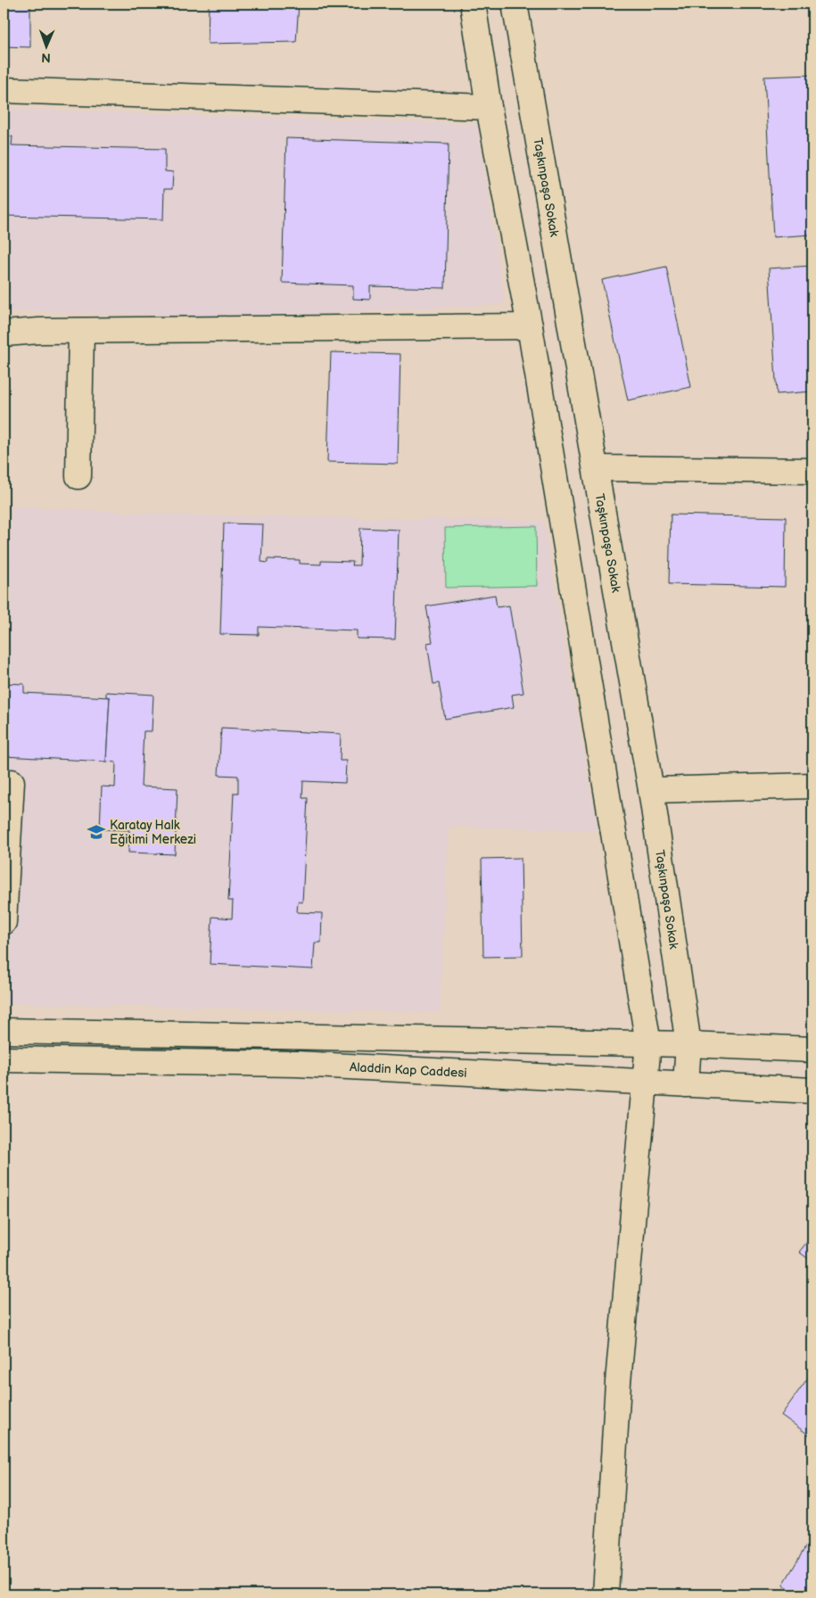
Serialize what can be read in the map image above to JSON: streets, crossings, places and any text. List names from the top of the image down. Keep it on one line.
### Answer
{"streets":{"street":["Taşkınpaşa Sokak","Aladdin Kap Caddesi"]},"crossings":[["Taşkınpaşa Sokak","Aladdin Kap Caddesi"]],"places":{"school or university":["Karatay Halk Eğitimi Merkezi"]},"north":"bottom"}
